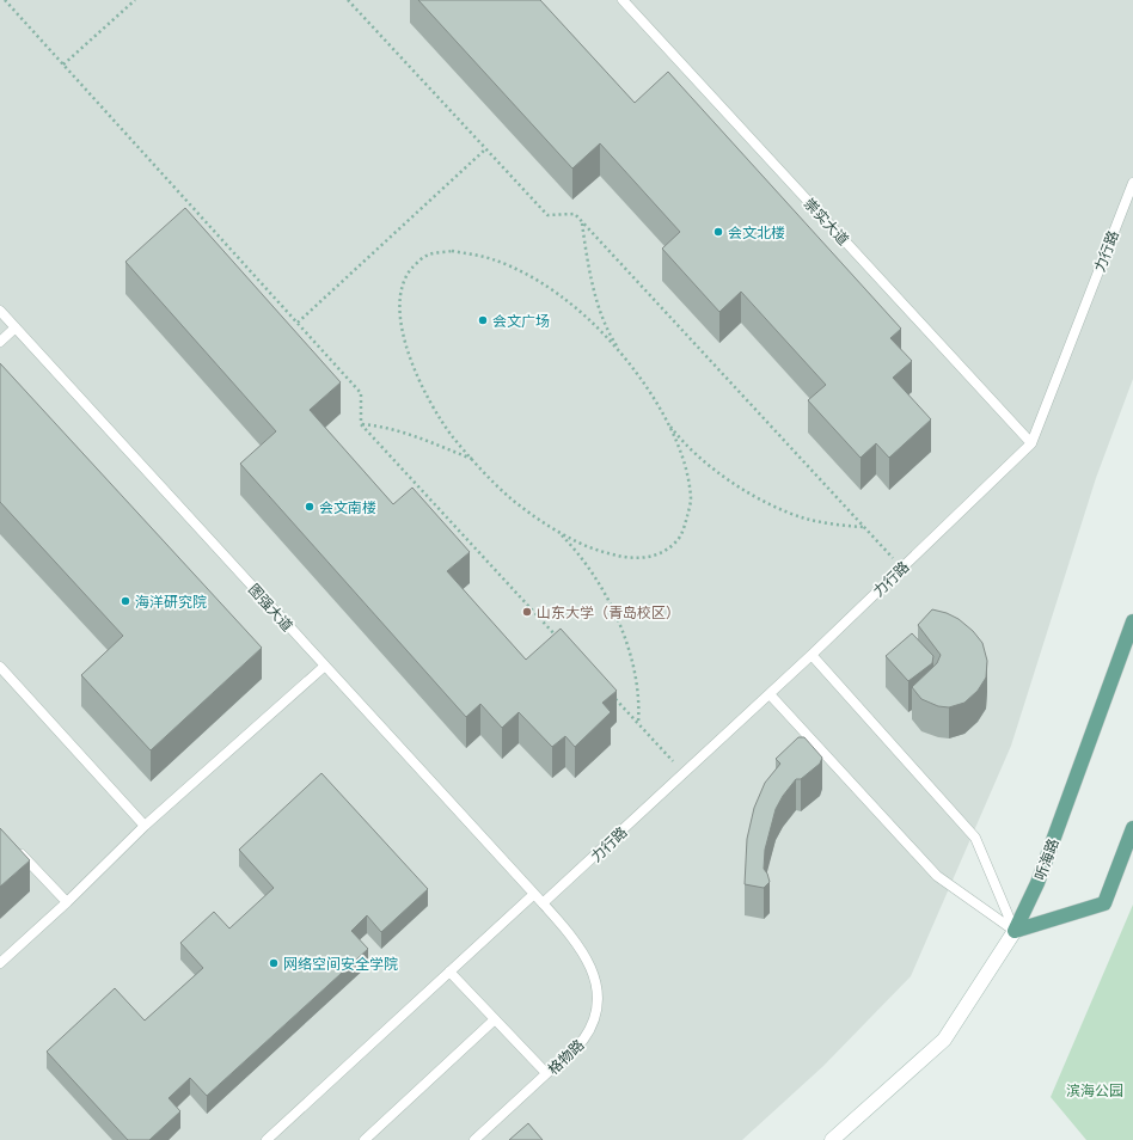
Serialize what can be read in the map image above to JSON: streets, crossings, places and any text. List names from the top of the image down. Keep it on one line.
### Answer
{"streets":{"main road":["听海路"],"lane":["崇实大道","力行路","图强大道","格物路"]},"crossings":[["崇实大道","力行路"],["力行路","图强大道"],["力行路","格物路"],["图强大道","格物路"]],"parks":["滨海公园"],"places":["会文北楼","会文广场","会文南楼","海洋研究院","山东大学（青岛校区）","网络空间安全学院"]}
